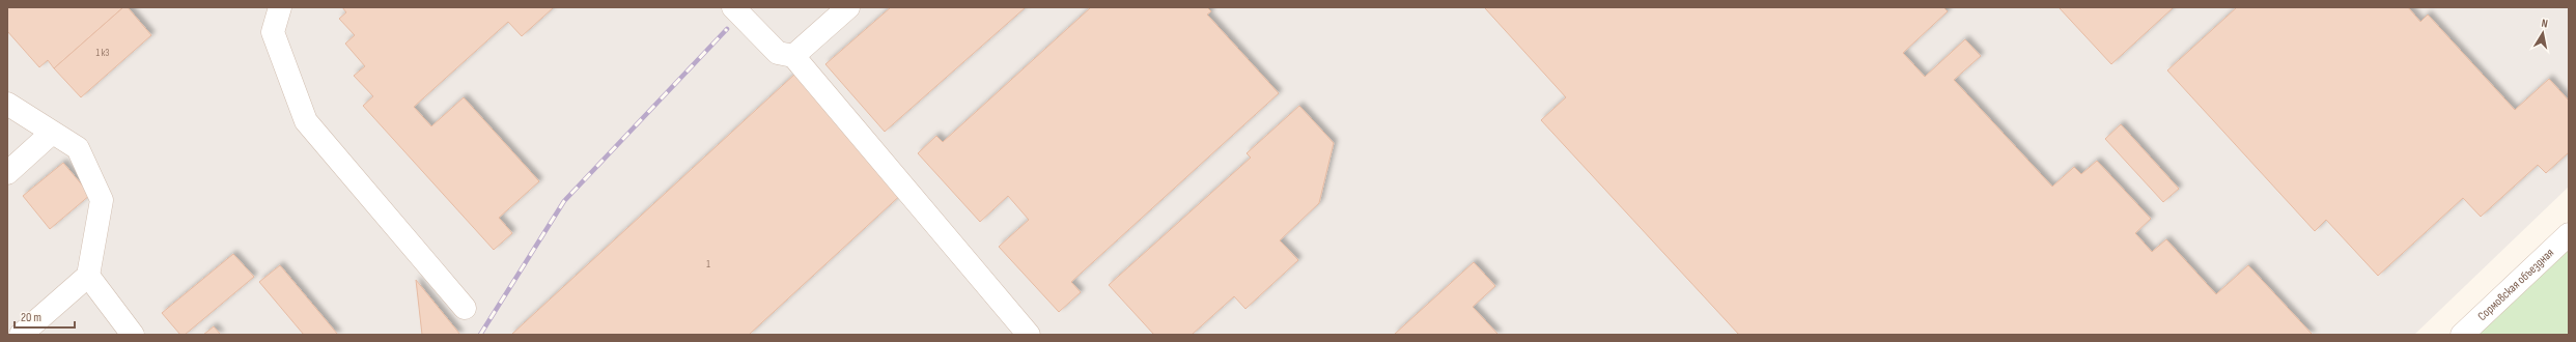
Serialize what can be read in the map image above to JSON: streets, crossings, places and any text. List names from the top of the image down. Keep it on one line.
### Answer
{"streets":{"street":["Сормовская объездная"]},"house_numbers":["1 к3","1"],"scale_bar":"20 m","north":"top"}
